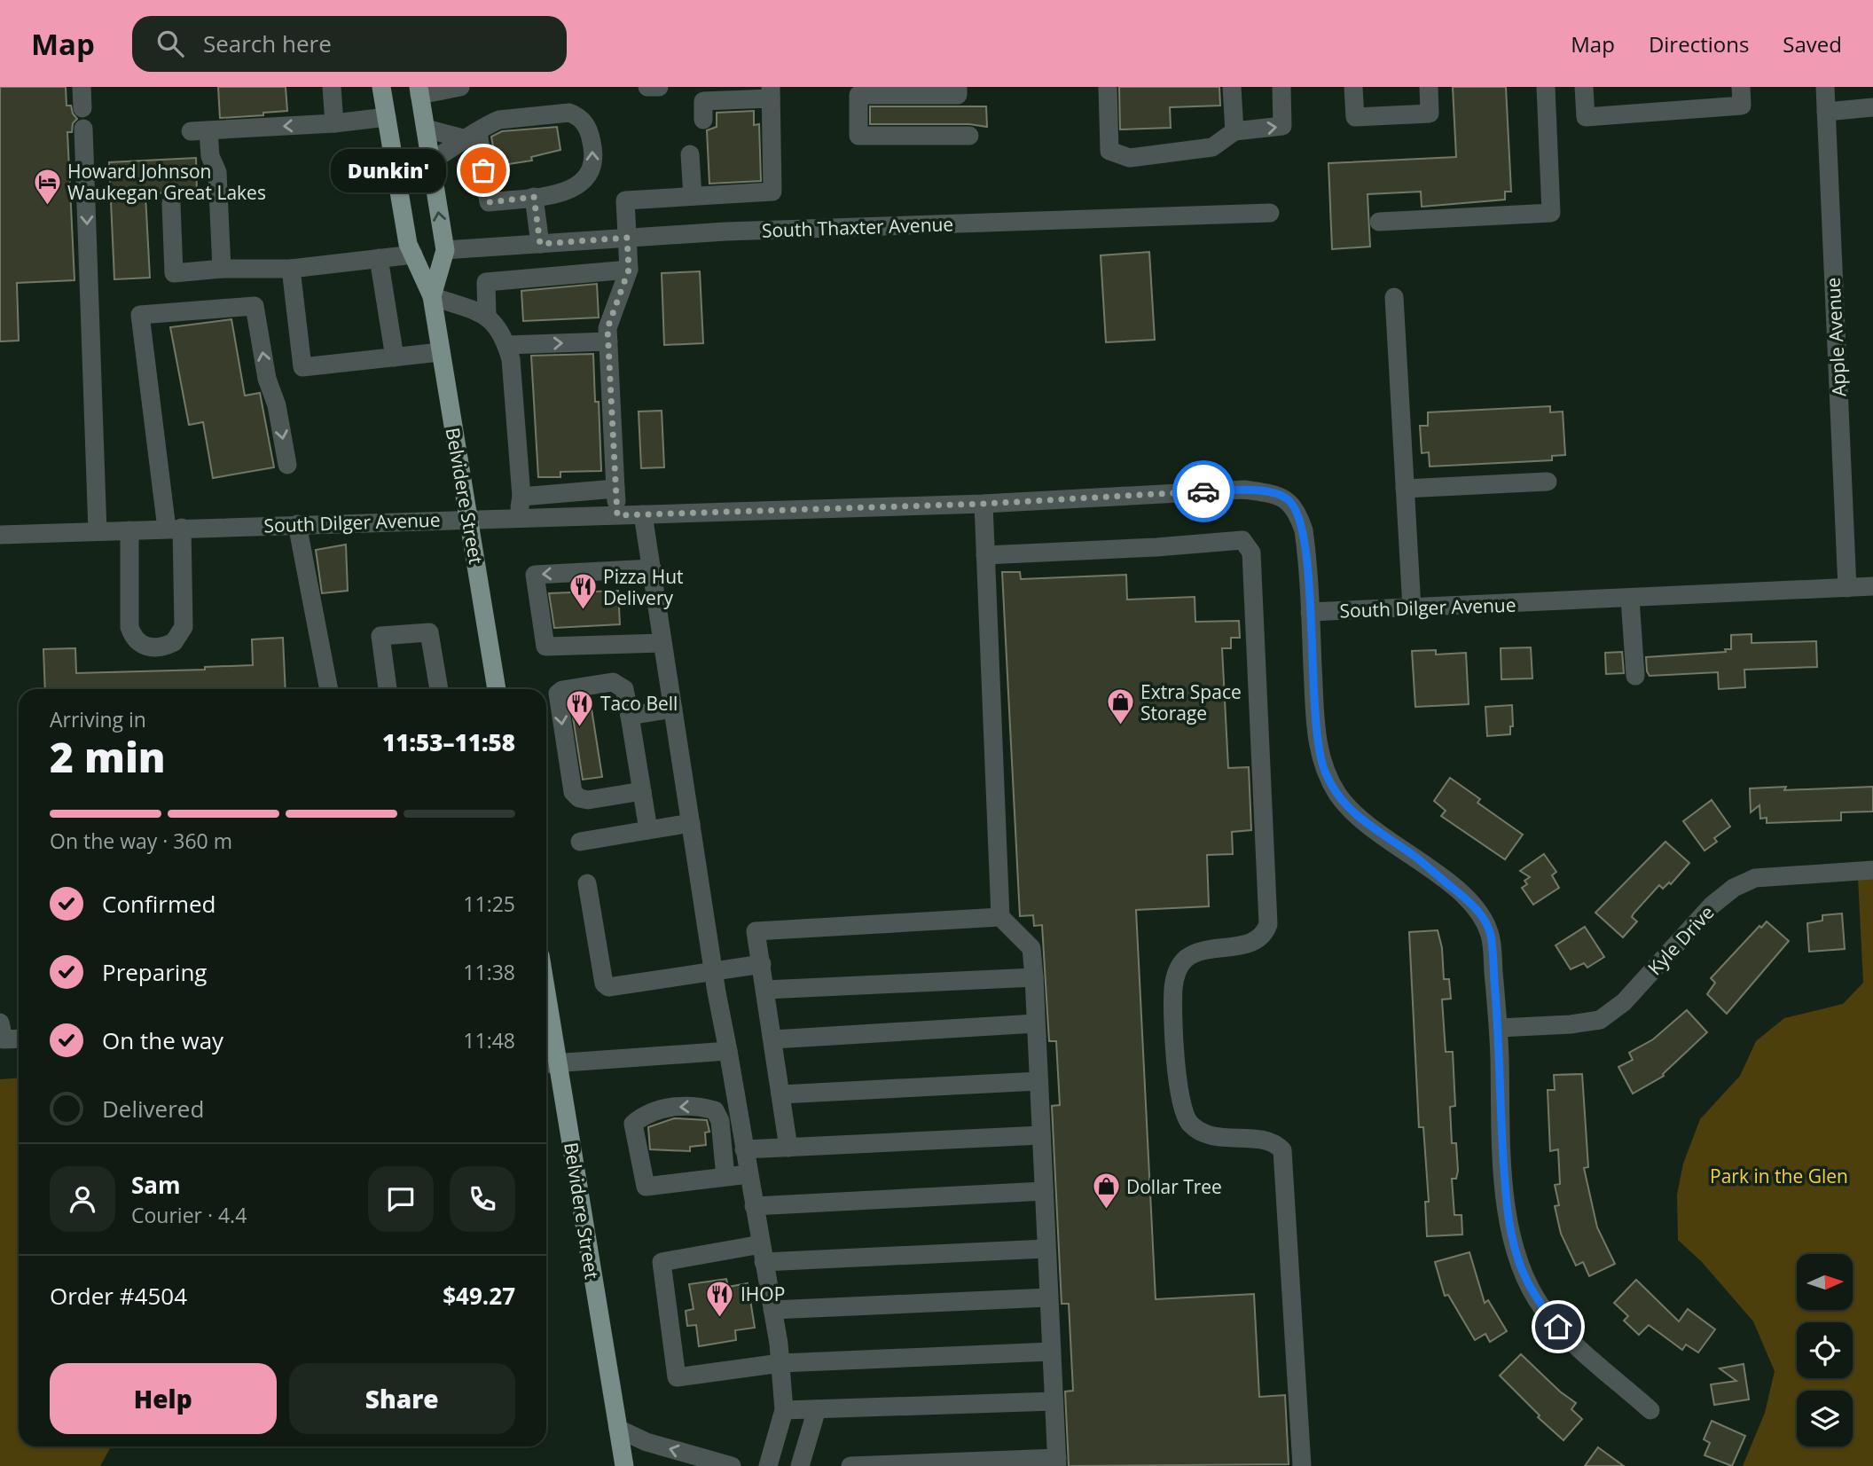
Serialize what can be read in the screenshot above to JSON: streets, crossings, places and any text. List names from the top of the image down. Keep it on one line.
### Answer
{"streets":{"main road":["Belvidere Street"],"street":["South Thaxter Avenue","Apple Avenue","South Dilger Avenue","Kyle Drive"]},"crossings":[["South Thaxter Avenue","Belvidere Street"],["Apple Avenue","South Dilger Avenue"],["Belvidere Street","South Dilger Avenue"]],"parks":["Park in the Glen"],"places":{"other":["Dunkin'"],"hotel":["Howard Johnson Waukegan Great Lakes"],"restaurant":["Pizza Hut Delivery","Taco Bell","IHOP"],"shop":["Extra Space Storage","Dollar Tree"]},"north":"right","page":{"header":"Map","search":"Search here","nav":["Map","Directions","Saved"],"bubble":"Dunkin'","heading":["2 min","Arriving in","11:53–11:58"],"panel":["Sam","Courier · 4.4","Order #4504","$49.27"],"bar":"On the way · 360 m","list":[["Confirmed","11:25"],["Preparing","11:38"],["On the way","11:48"],"Delivered"],"buttons":["Help","Share"]}}
